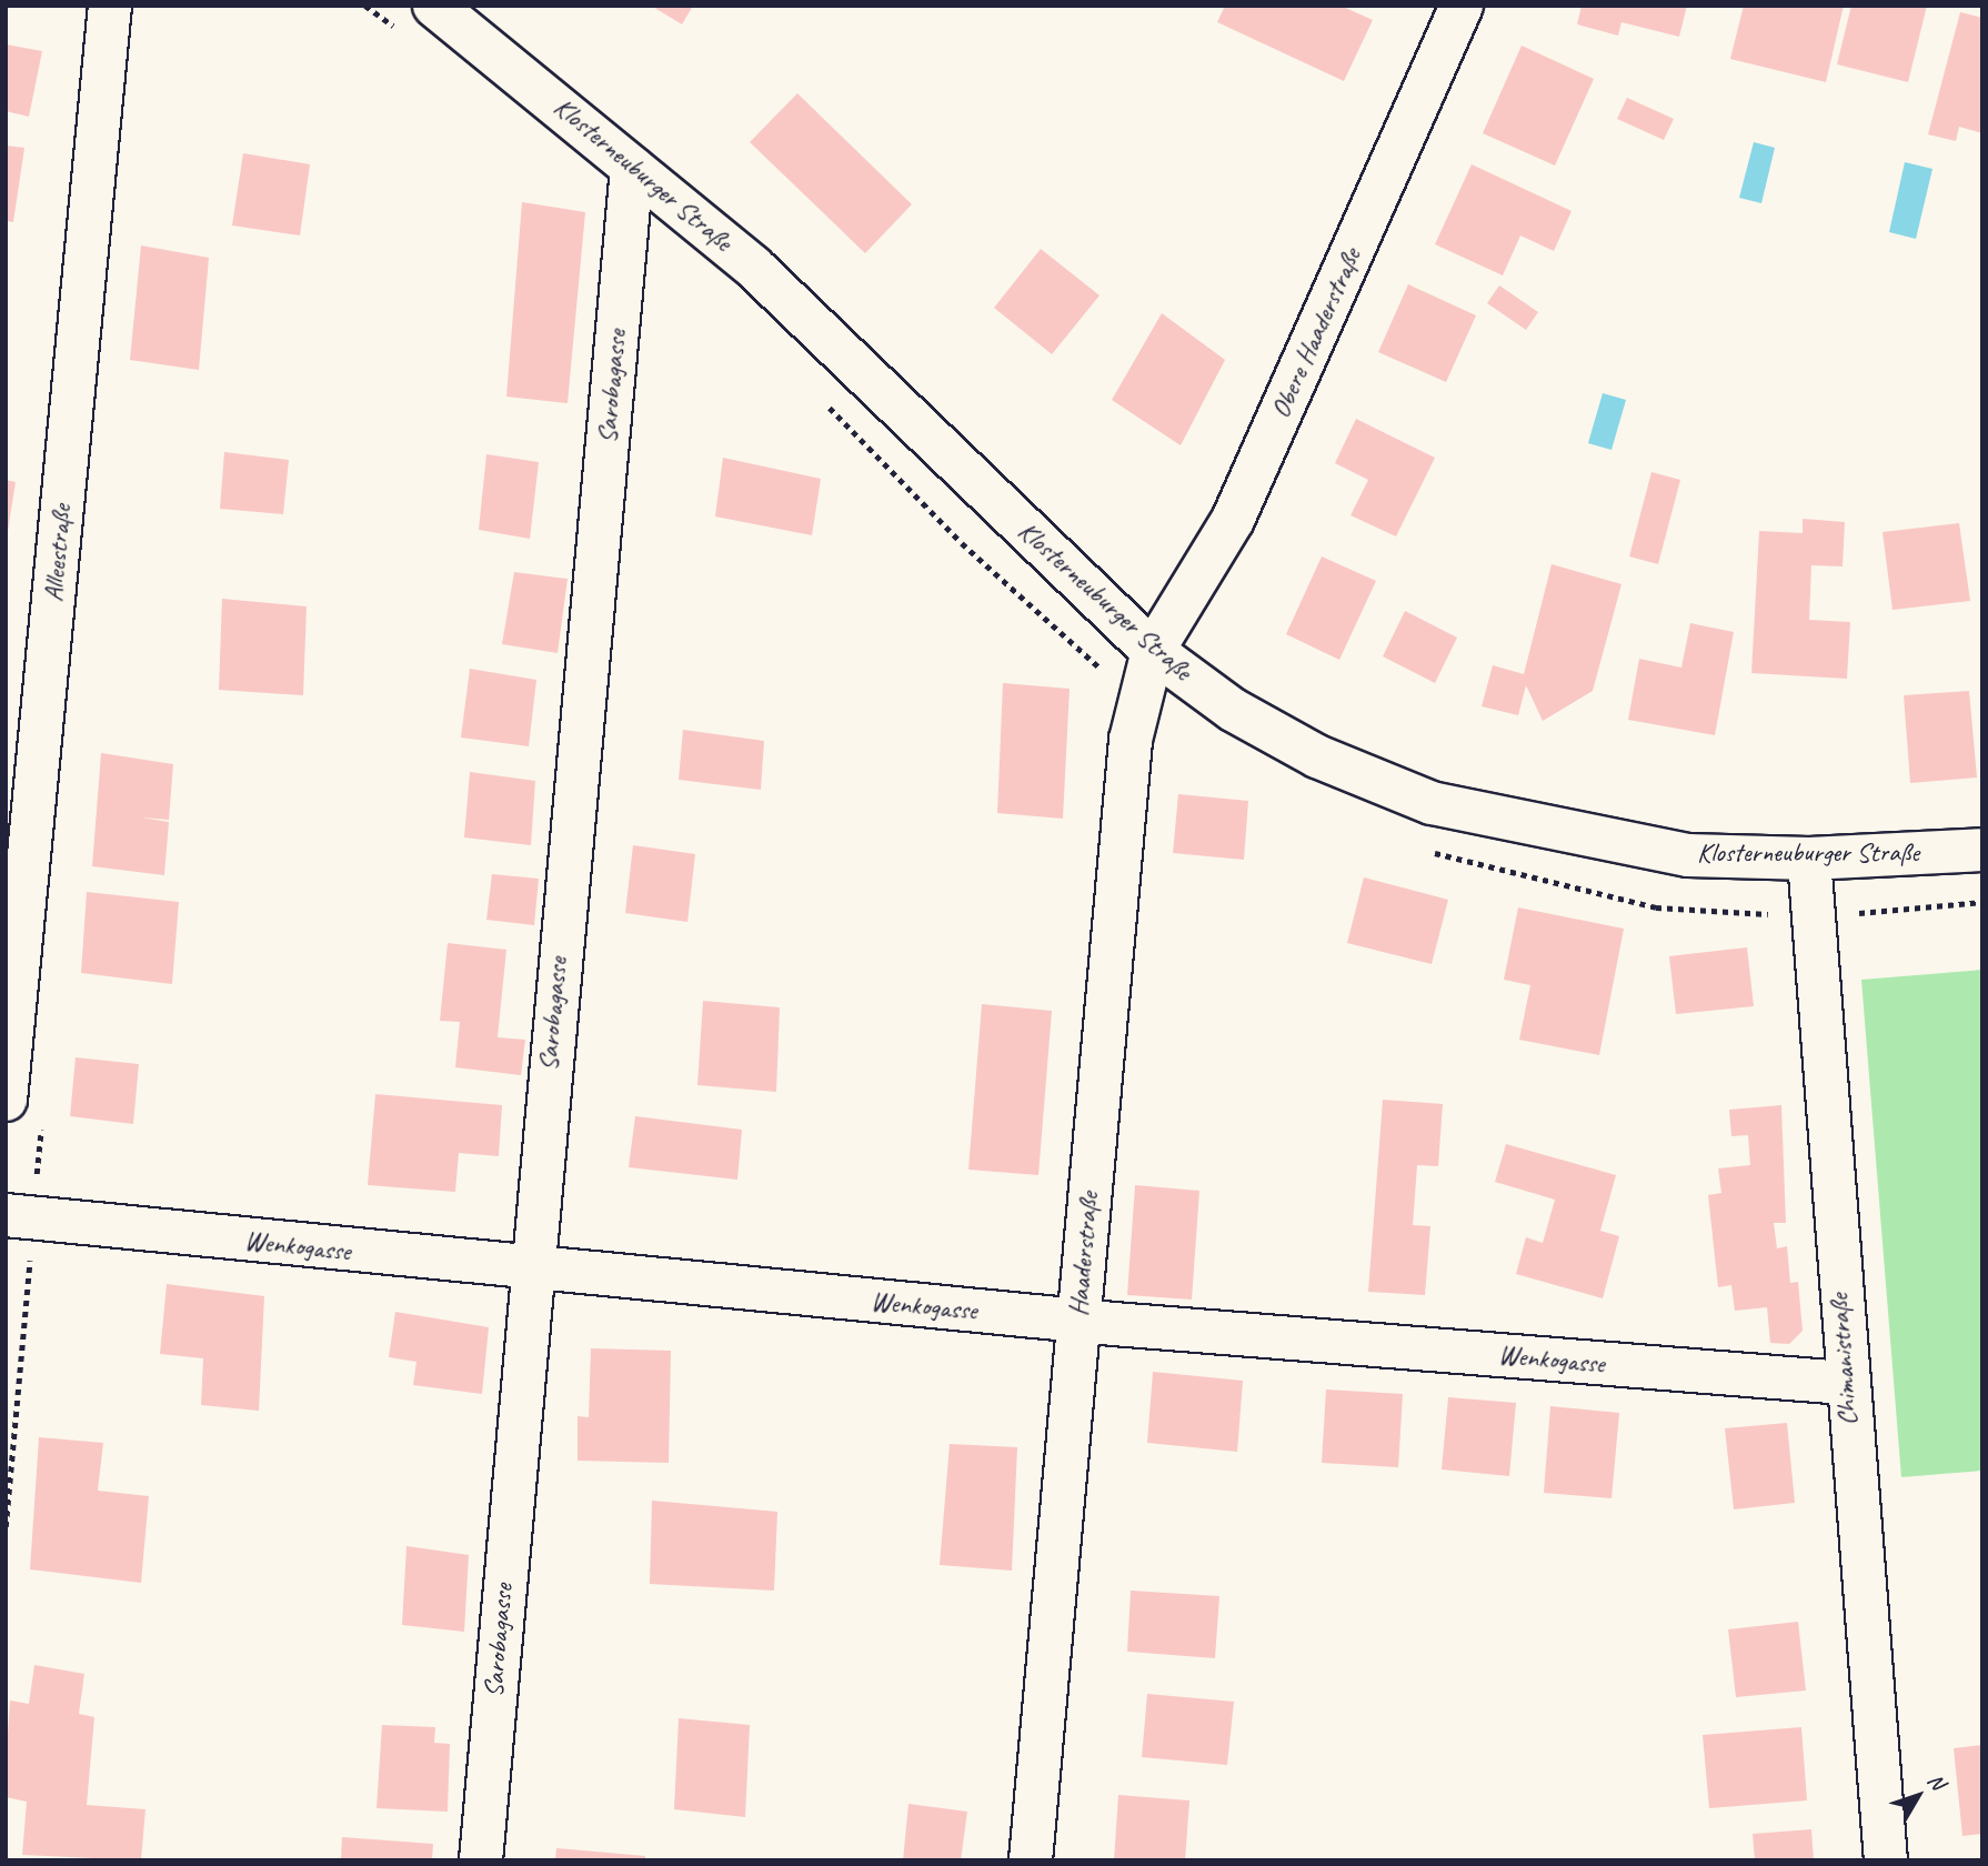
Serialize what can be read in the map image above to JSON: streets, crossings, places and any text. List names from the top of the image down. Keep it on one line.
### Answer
{"streets":{"street":["Klosterneuburger Straße","Obere Haaderstraße","Sarobagasse","Alleestraße","Wenkogasse","Haaderstraße","Chimanistraße"]},"crossings":[["Klosterneuburger Straße","Obere Haaderstraße"],["Klosterneuburger Straße","Sarobagasse"],["Klosterneuburger Straße","Haaderstraße"],["Klosterneuburger Straße","Chimanistraße"],["Obere Haaderstraße","Haaderstraße"],["Sarobagasse","Wenkogasse"],["Wenkogasse","Haaderstraße"],["Wenkogasse","Chimanistraße"]],"north":"top right"}
